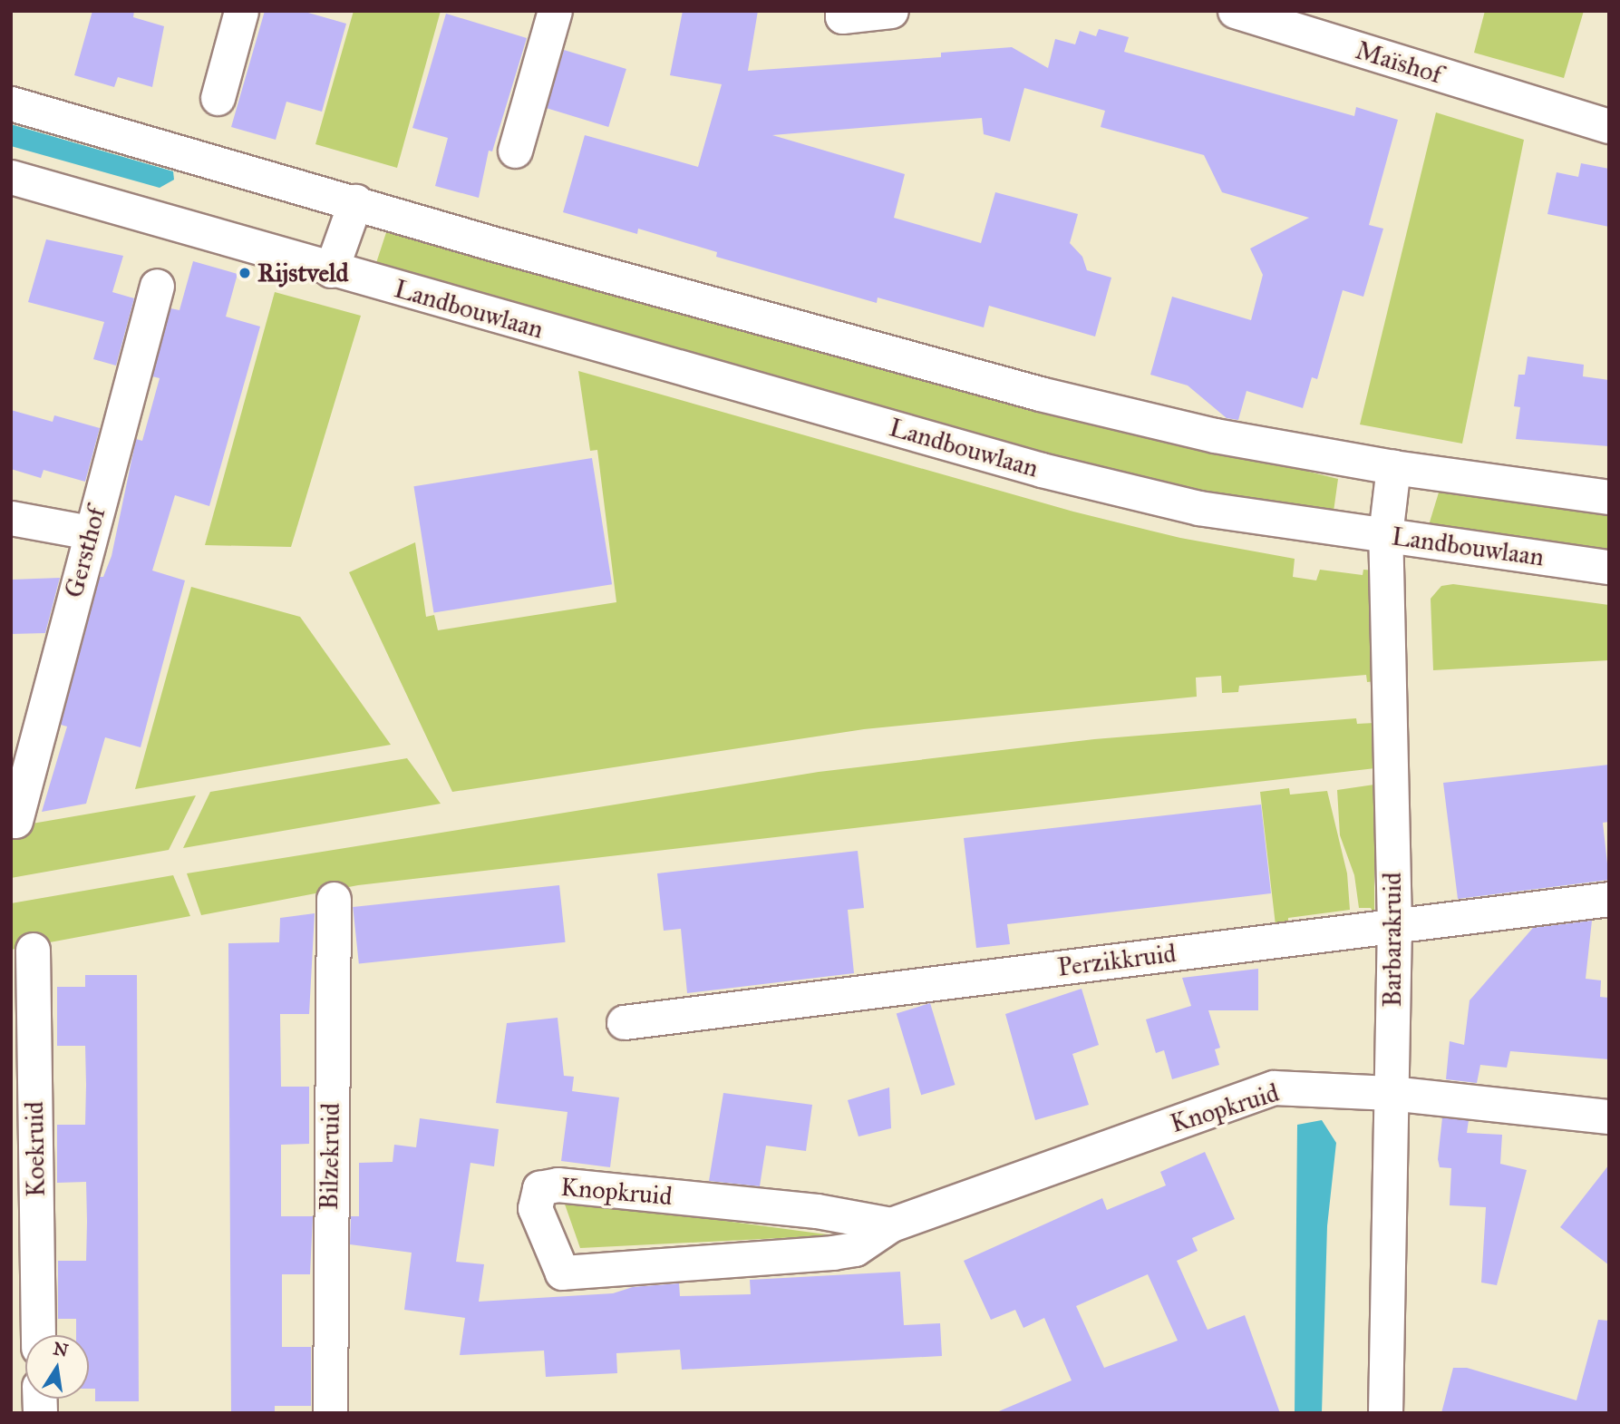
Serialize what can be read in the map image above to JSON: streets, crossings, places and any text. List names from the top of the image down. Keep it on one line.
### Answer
{"streets":{"street":["Maïshof","Landbouwlaan","Gersthof","Barbarakruid","Perzikkruid","Knopkruid","Koekruid","Bilzekruid"]},"crossings":[["Landbouwlaan","Barbarakruid"],["Barbarakruid","Perzikkruid"],["Barbarakruid","Knopkruid"]],"places":["Rijstveld"],"north":"top"}
